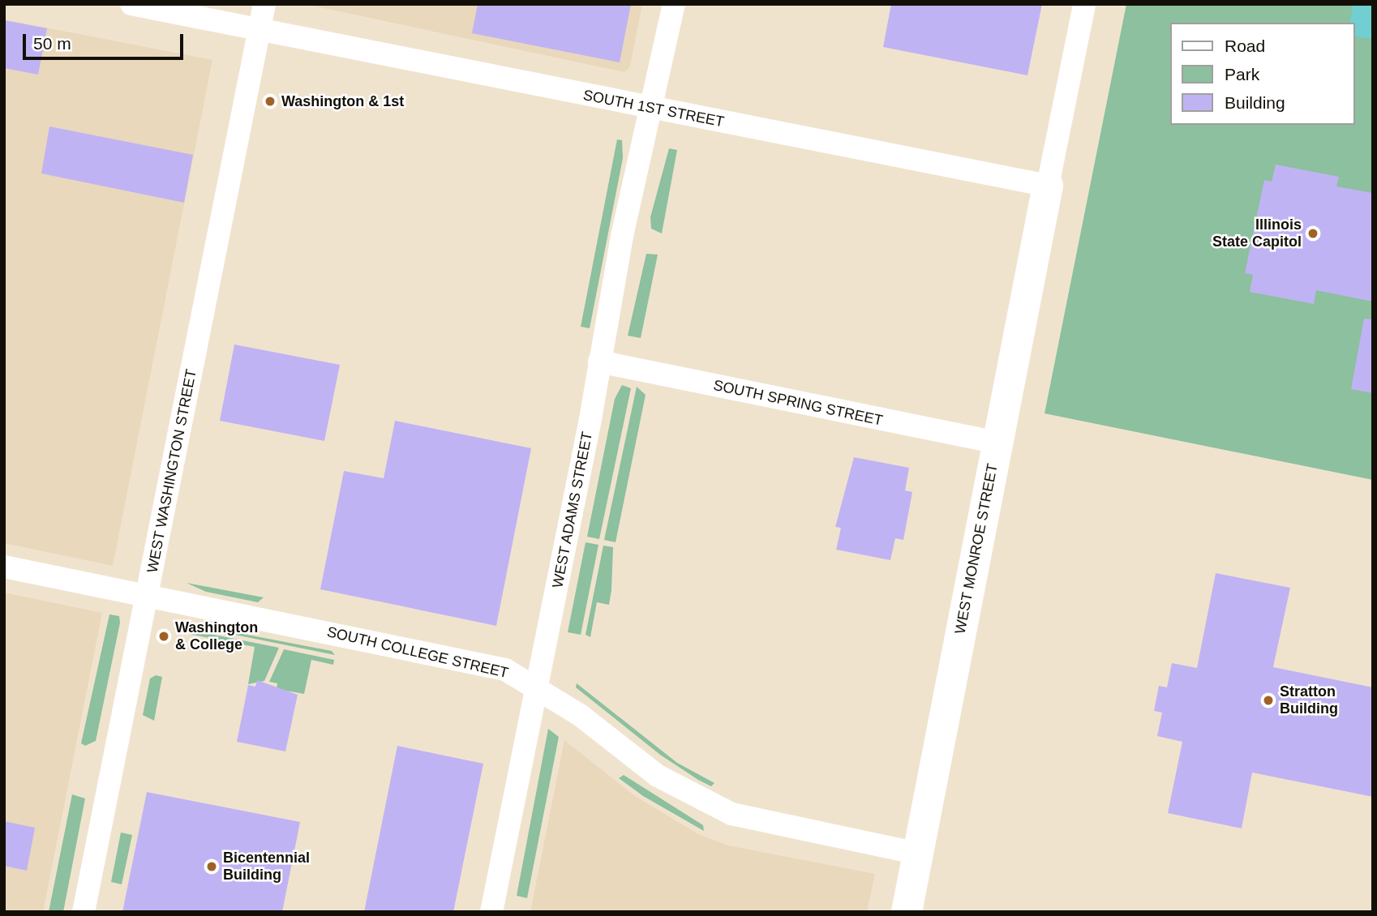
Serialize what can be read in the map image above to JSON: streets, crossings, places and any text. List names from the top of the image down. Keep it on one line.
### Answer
{"streets":{"street":["SOUTH 1ST STREET","SOUTH SPRING STREET","WEST WASHINGTON STREET","WEST ADAMS STREET","WEST MONROE STREET","SOUTH COLLEGE STREET"]},"crossings":[["SOUTH 1ST STREET","WEST WASHINGTON STREET"],["SOUTH 1ST STREET","WEST ADAMS STREET"],["SOUTH 1ST STREET","WEST MONROE STREET"],["SOUTH SPRING STREET","WEST ADAMS STREET"],["SOUTH SPRING STREET","WEST MONROE STREET"],["WEST WASHINGTON STREET","SOUTH COLLEGE STREET"],["WEST ADAMS STREET","SOUTH COLLEGE STREET"],["WEST MONROE STREET","SOUTH COLLEGE STREET"]],"places":["Washington & 1st","Illinois State Capitol","Washington & College","Stratton Building","Bicentennial Building"],"legend":["Road","Park","Building"],"scale_bar":"50 m"}
